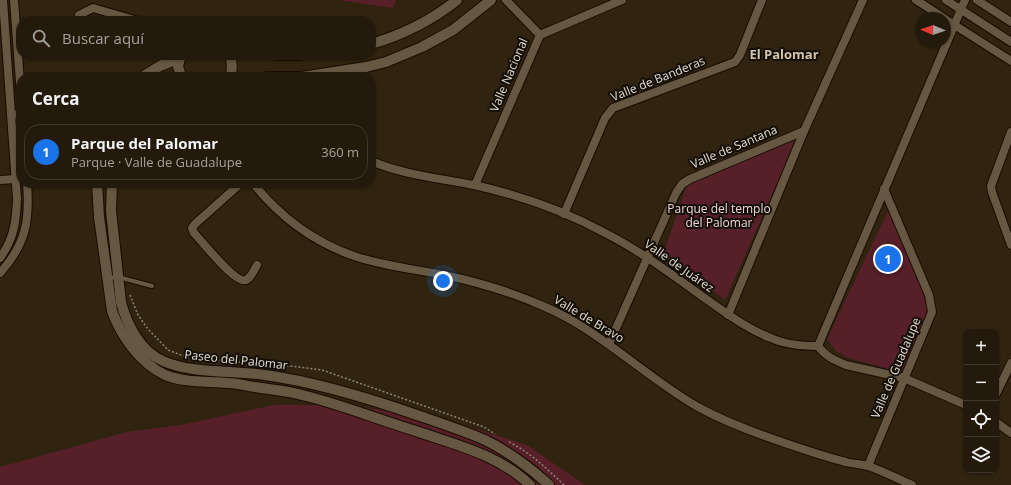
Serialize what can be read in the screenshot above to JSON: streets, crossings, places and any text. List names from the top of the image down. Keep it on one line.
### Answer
{"streets":{"street":["Valle Nacional","Valle de Banderas","Valle de Santana","Valle de Juárez","Valle de Bravo","Paseo del Palomar","Valle de Guadalupe"]},"crossings":[["Valle Nacional","Valle de Juárez"],["Valle de Banderas","Valle de Juárez"],["Valle de Santana","Valle de Juárez"],["Valle de Santana","Valle de Bravo"],["Valle de Bravo","Valle de Guadalupe"]],"districts":["El Palomar"],"parks":["Parque del templo del Palomar"],"north":"left","page":{"search":"Buscar aquí","heading":"Cerca","list":[{"mark":"1","name":"Parque del Palomar","note":"Parque · Valle de Guadalupe","value":"360 m"}],"pins":"1","map_buttons":["+","−"]}}
